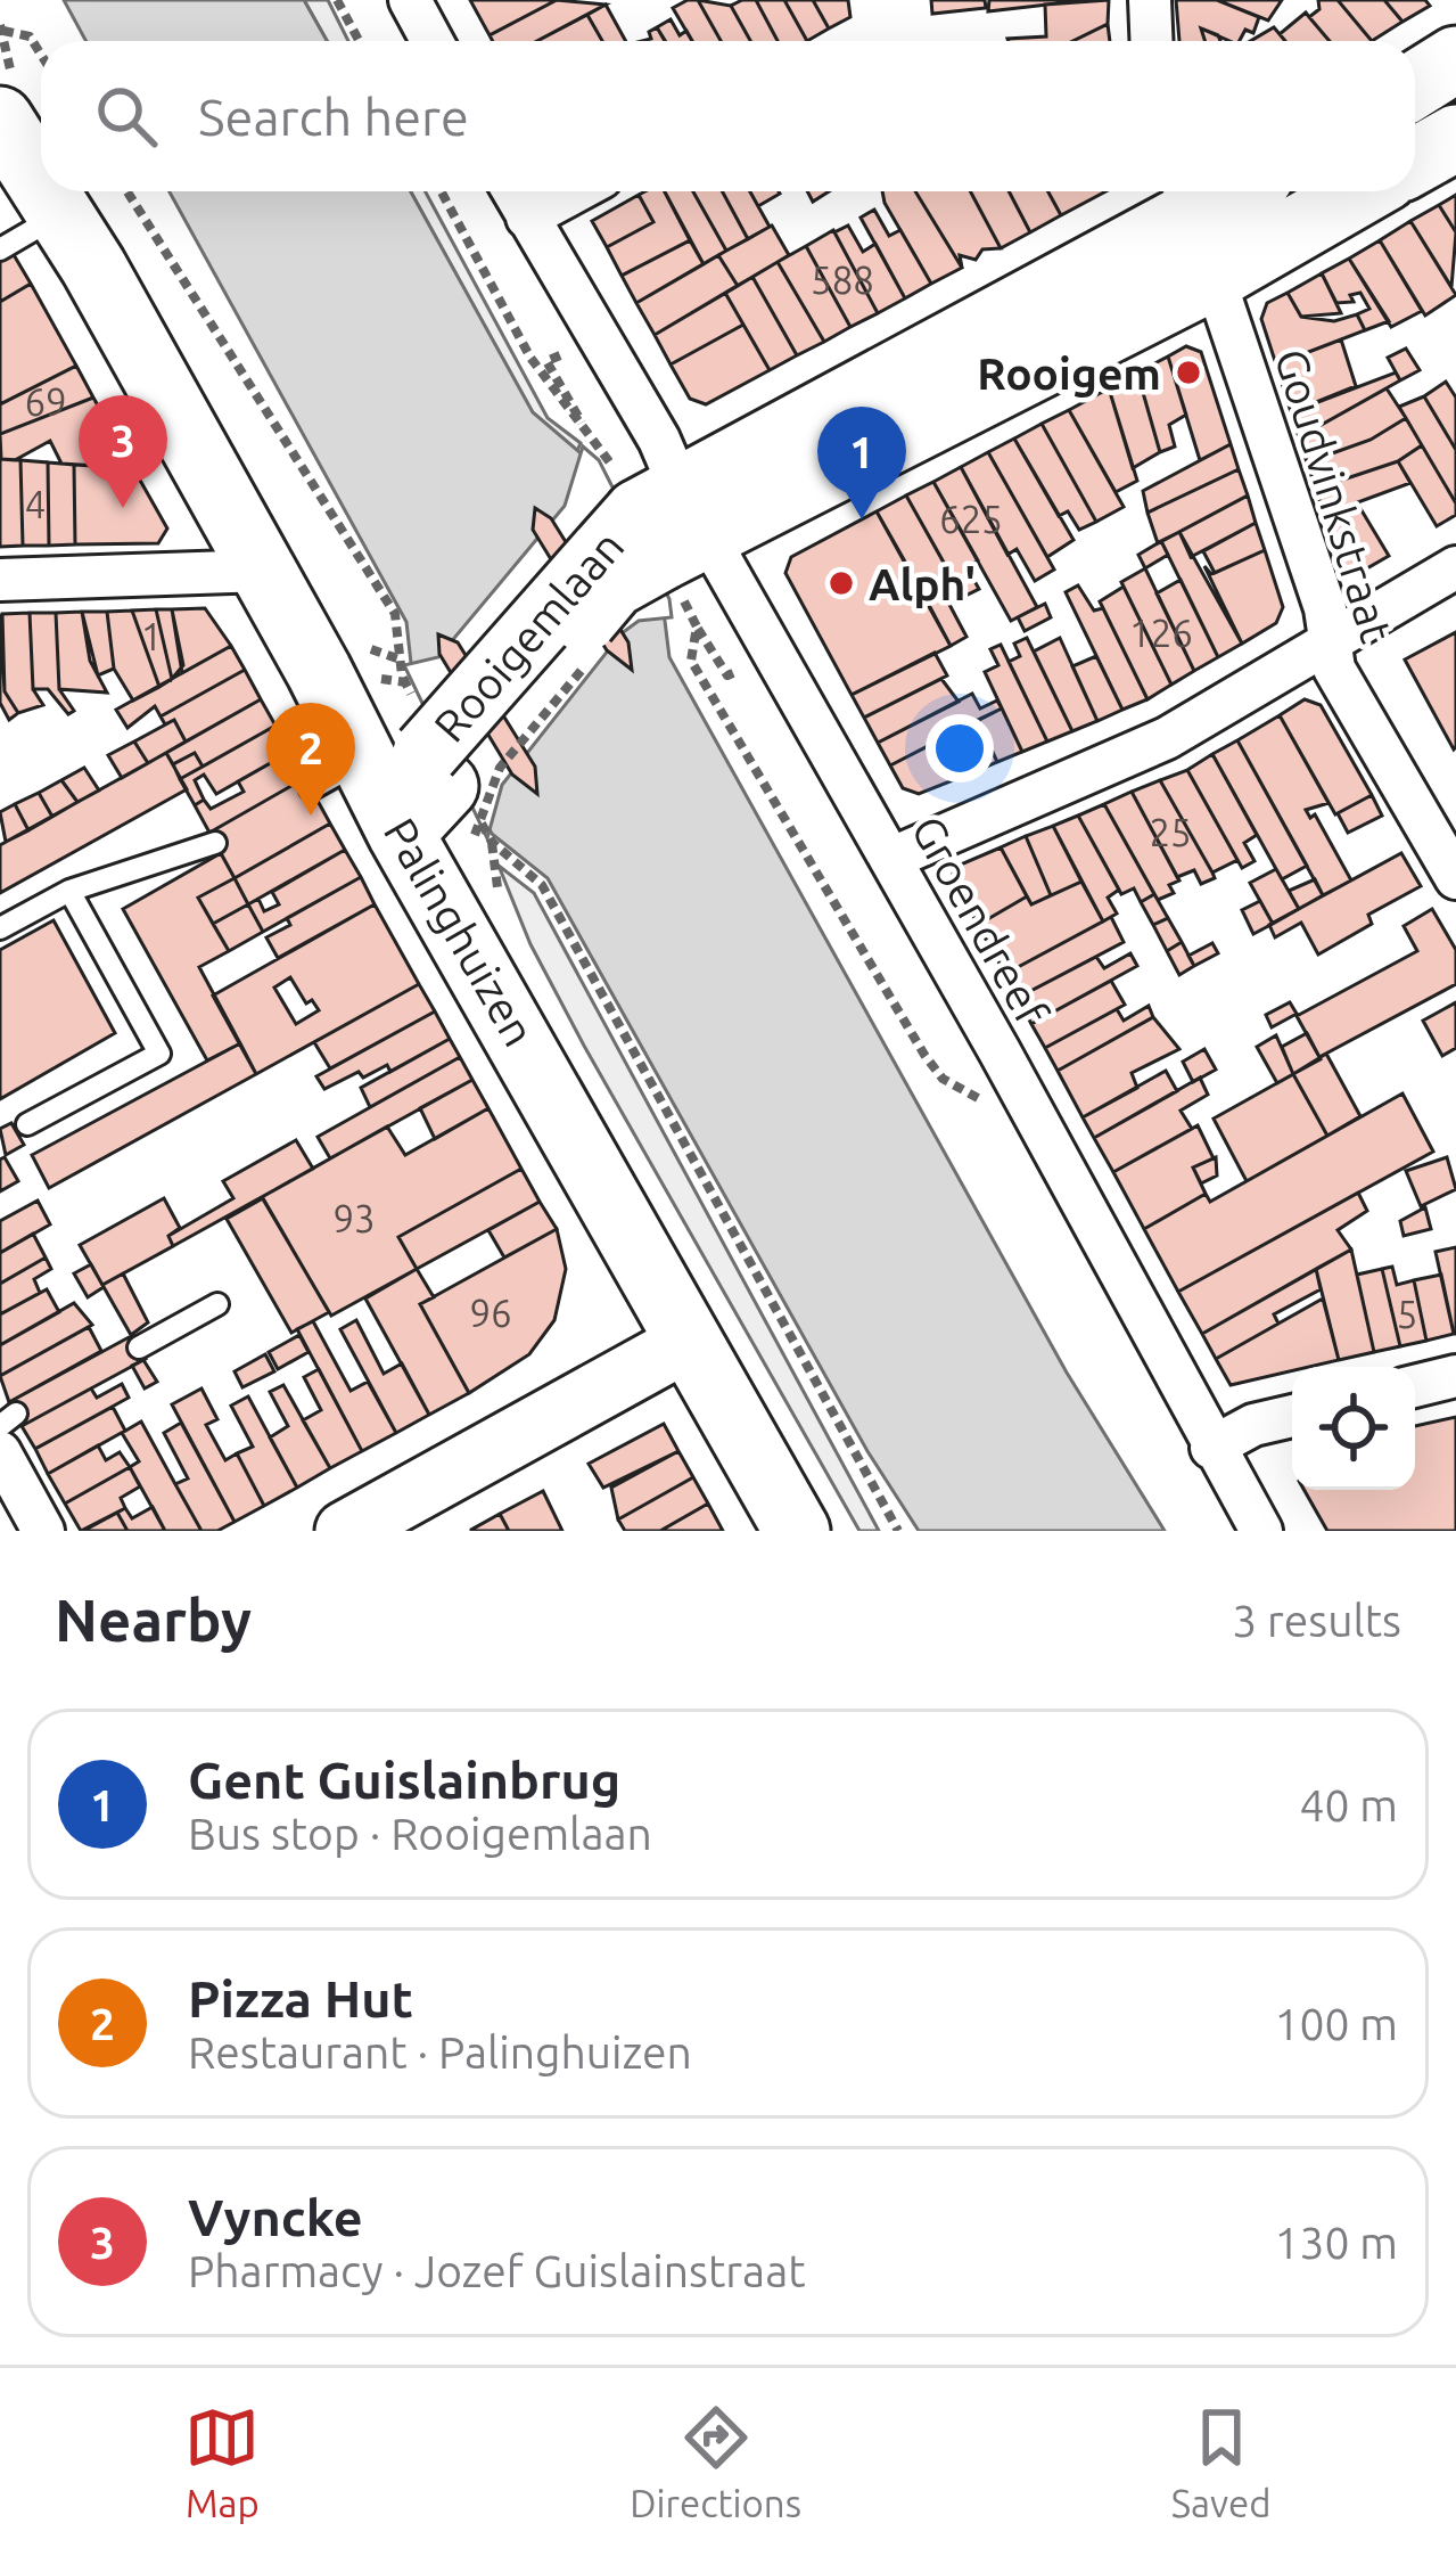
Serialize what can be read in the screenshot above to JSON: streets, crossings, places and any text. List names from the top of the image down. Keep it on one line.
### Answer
{"streets":{"main road":["Rooigemlaan","Palinghuizen"],"street":["Goudvinkstraat","Groendreef"]},"crossings":[["Goudvinkstraat","Rooigemlaan"],["Rooigemlaan","Groendreef"],["Rooigemlaan","Palinghuizen"]],"places":["Rooigem","Alph'"],"house_numbers":["588","69","4","625","126","1","25","93","96","5"],"page":{"search":"Search here","pins":["3","1","2"],"heading":["Nearby","3 results"],"list":[{"mark":"1","name":"Gent Guislainbrug","note":"Bus stop · Rooigemlaan","value":"40 m"},{"mark":"2","name":"Pizza Hut","note":"Restaurant · Palinghuizen","value":"100 m"},{"mark":"3","name":"Vyncke","note":"Pharmacy · Jozef Guislainstraat","value":"130 m"}],"nav":["Map","Directions","Saved"]}}
